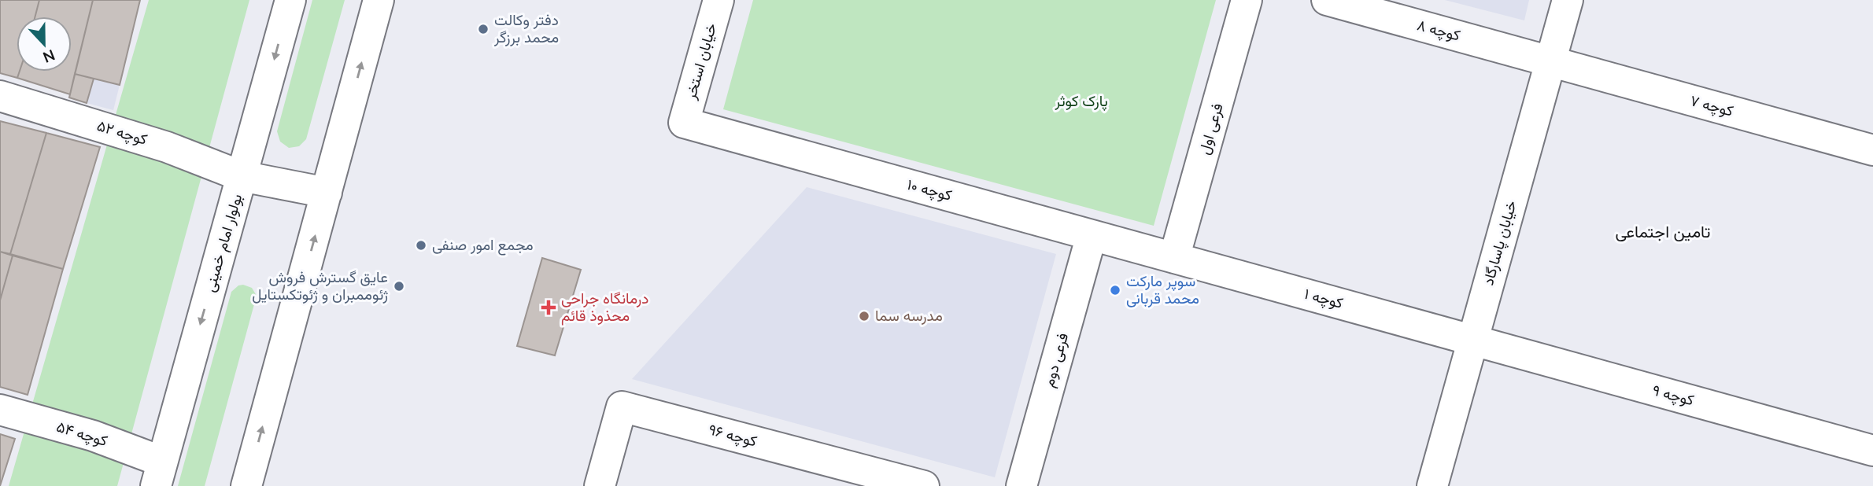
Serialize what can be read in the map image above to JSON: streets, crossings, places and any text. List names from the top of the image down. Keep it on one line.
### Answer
{"streets":{"street":["کوچه ۸","خیابان استخر","کوچه ۷","فرعی اول","کوچه ۵۲","کوچه ۱۰","بولوار امام خمینی","خیابان پاسارگاد","کوچه ۱","فرعی دوم","کوچه ۹","کوچه ۵۴","کوچه ۹۶"]},"crossings":[["کوچه ۸","کوچه ۷"],["کوچه ۸","خیابان پاسارگاد"],["خیابان استخر","کوچه ۱۰"],["کوچه ۷","خیابان پاسارگاد"],["فرعی اول","کوچه ۱۰"],["فرعی اول","کوچه ۱"],["کوچه ۵۲","بولوار امام خمینی"],["کوچه ۱۰","کوچه ۱"],["کوچه ۱۰","فرعی دوم"],["بولوار امام خمینی","کوچه ۵۴"],["خیابان پاسارگاد","کوچه ۱"],["خیابان پاسارگاد","کوچه ۹"],["کوچه ۱","کوچه ۹"]],"districts":["تامین اجتماعی"],"parks":["پارک کوثر"],"places":{"other":["دفتر وکالت محمد برزگر","مجمع امور صنفی","عایق گسترش فروش ژئوممبران و ژئوتکستایل","سوپر مارکت محمد قربانی","مدرسه سما"],"health":["درمانگاه جراحی محذوذ قائم"]},"north":"bottom"}
